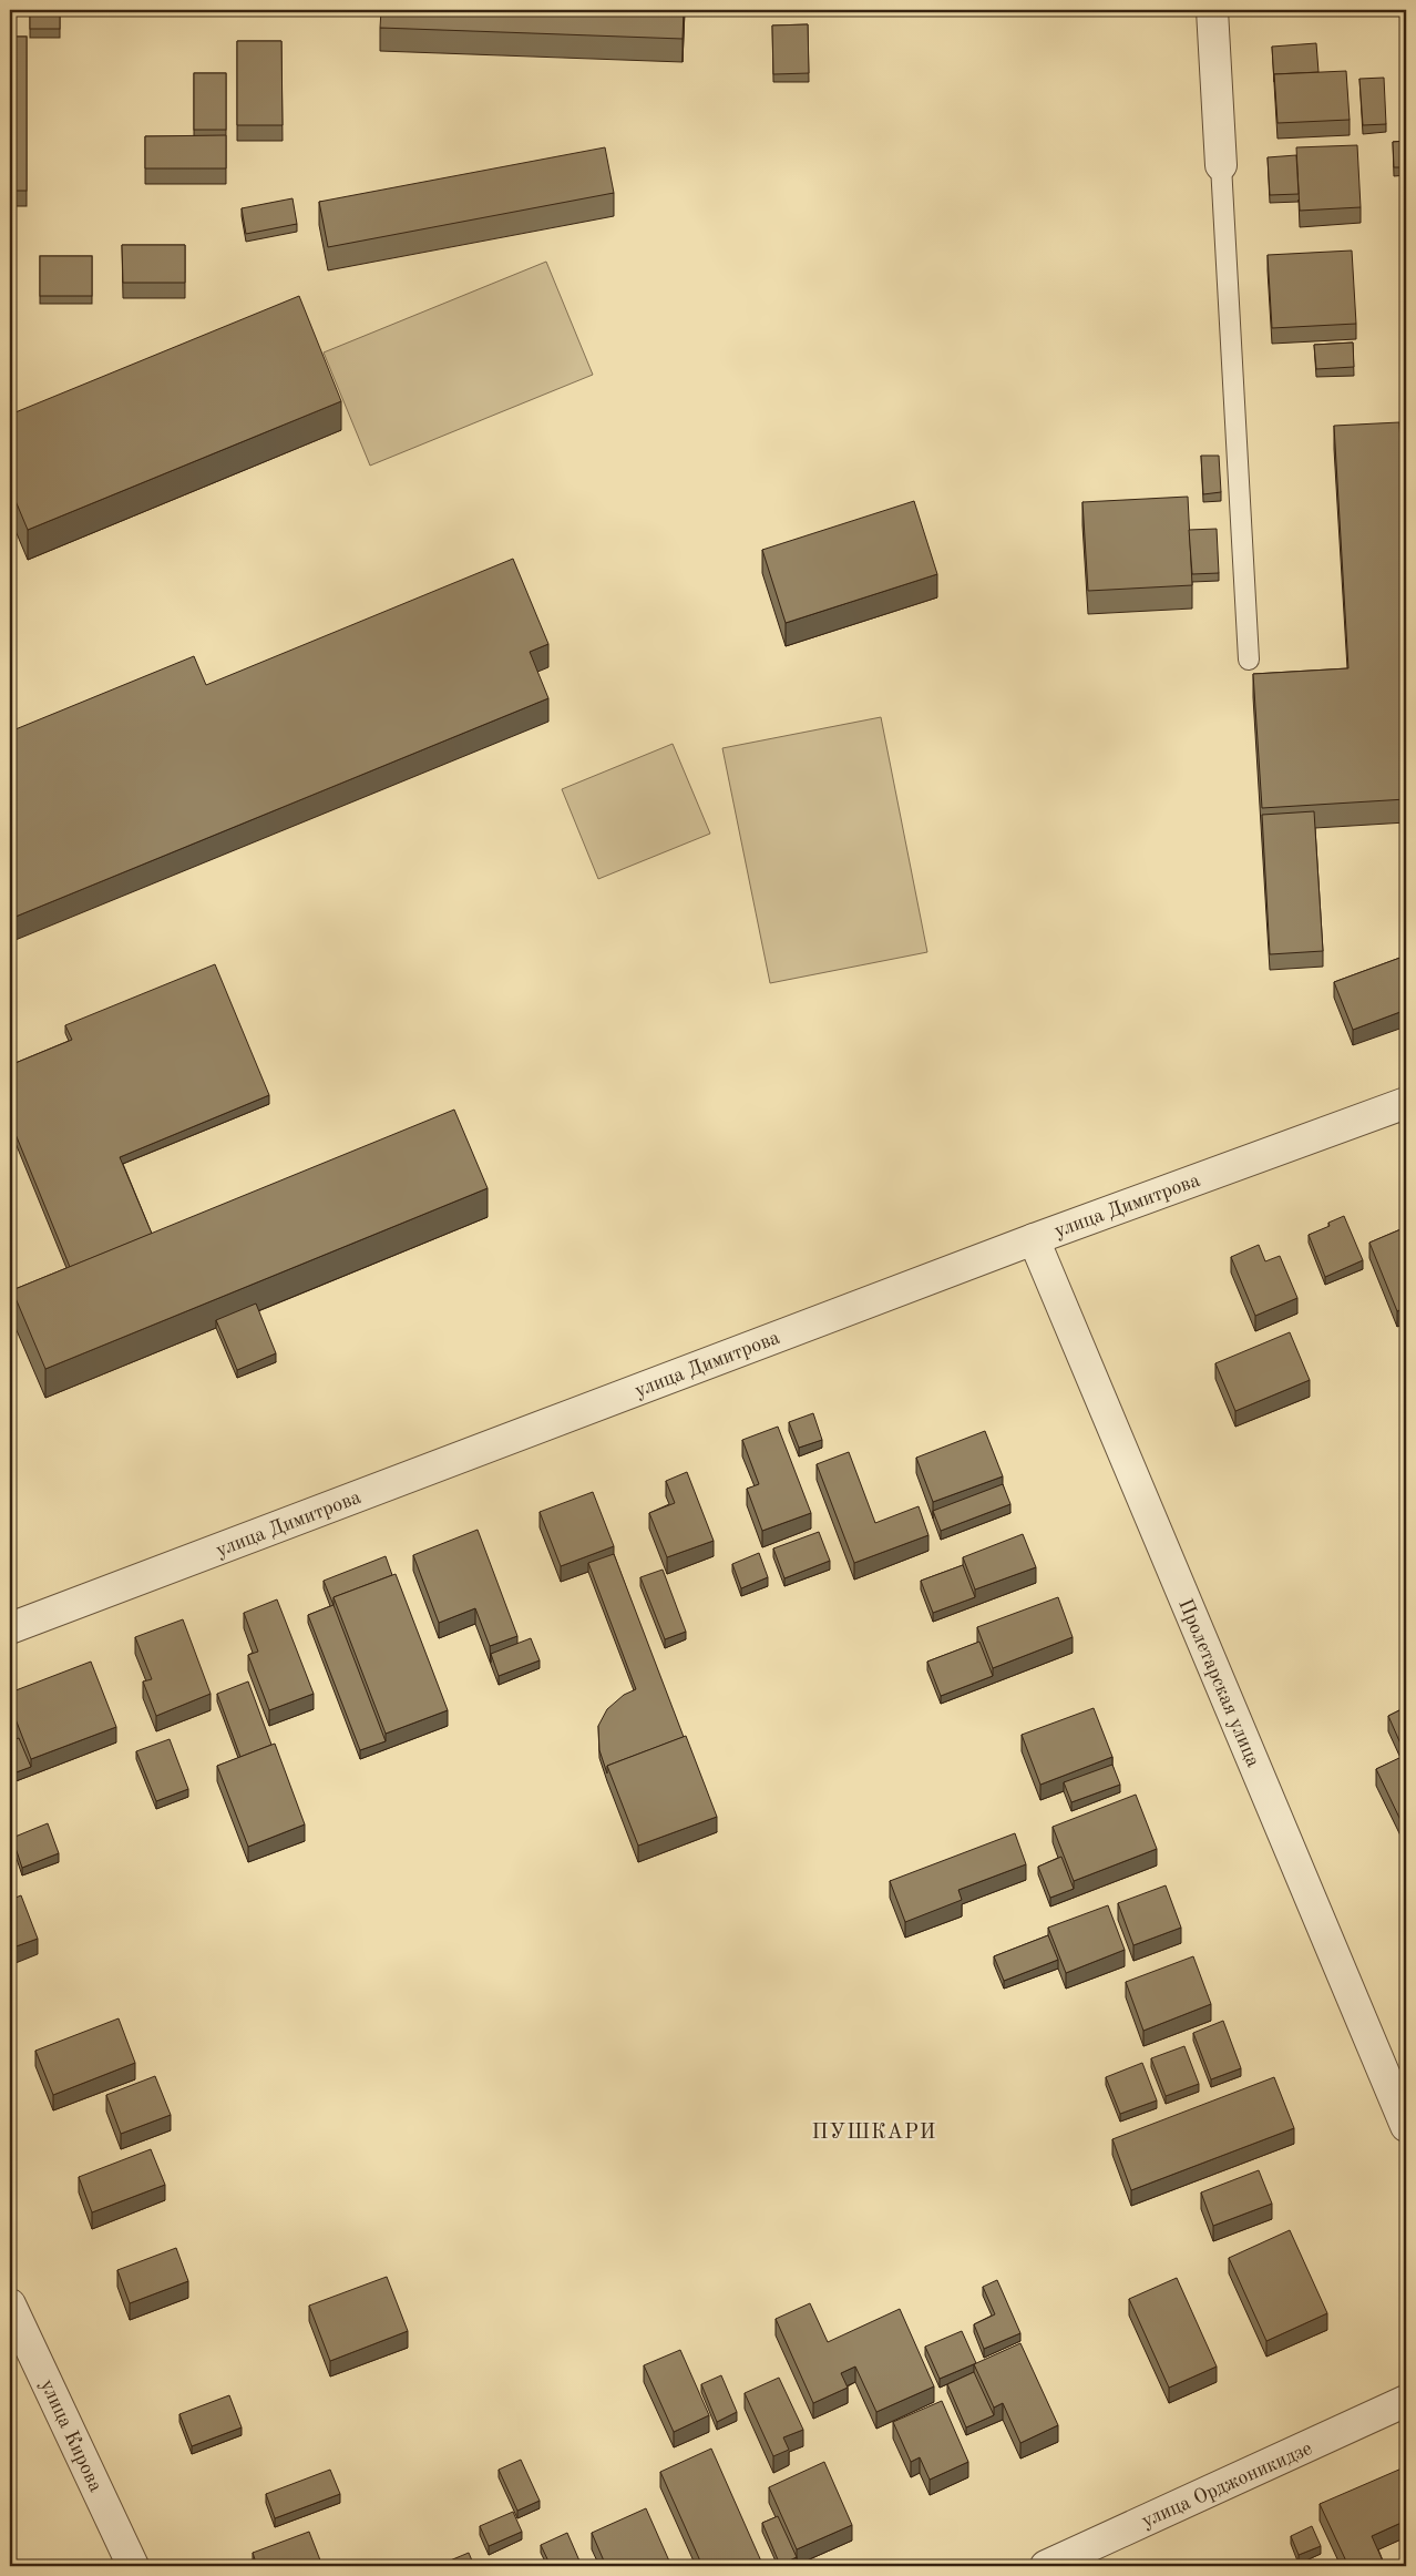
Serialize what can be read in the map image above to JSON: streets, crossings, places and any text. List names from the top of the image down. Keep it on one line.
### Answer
{"streets":{"street":["улица Димитрова","Пролетарская улица","улица Кирова","улица Орджоникидзе"]},"crossings":[["улица Димитрова","Пролетарская улица"]],"districts":["ПУШКАРИ"]}
